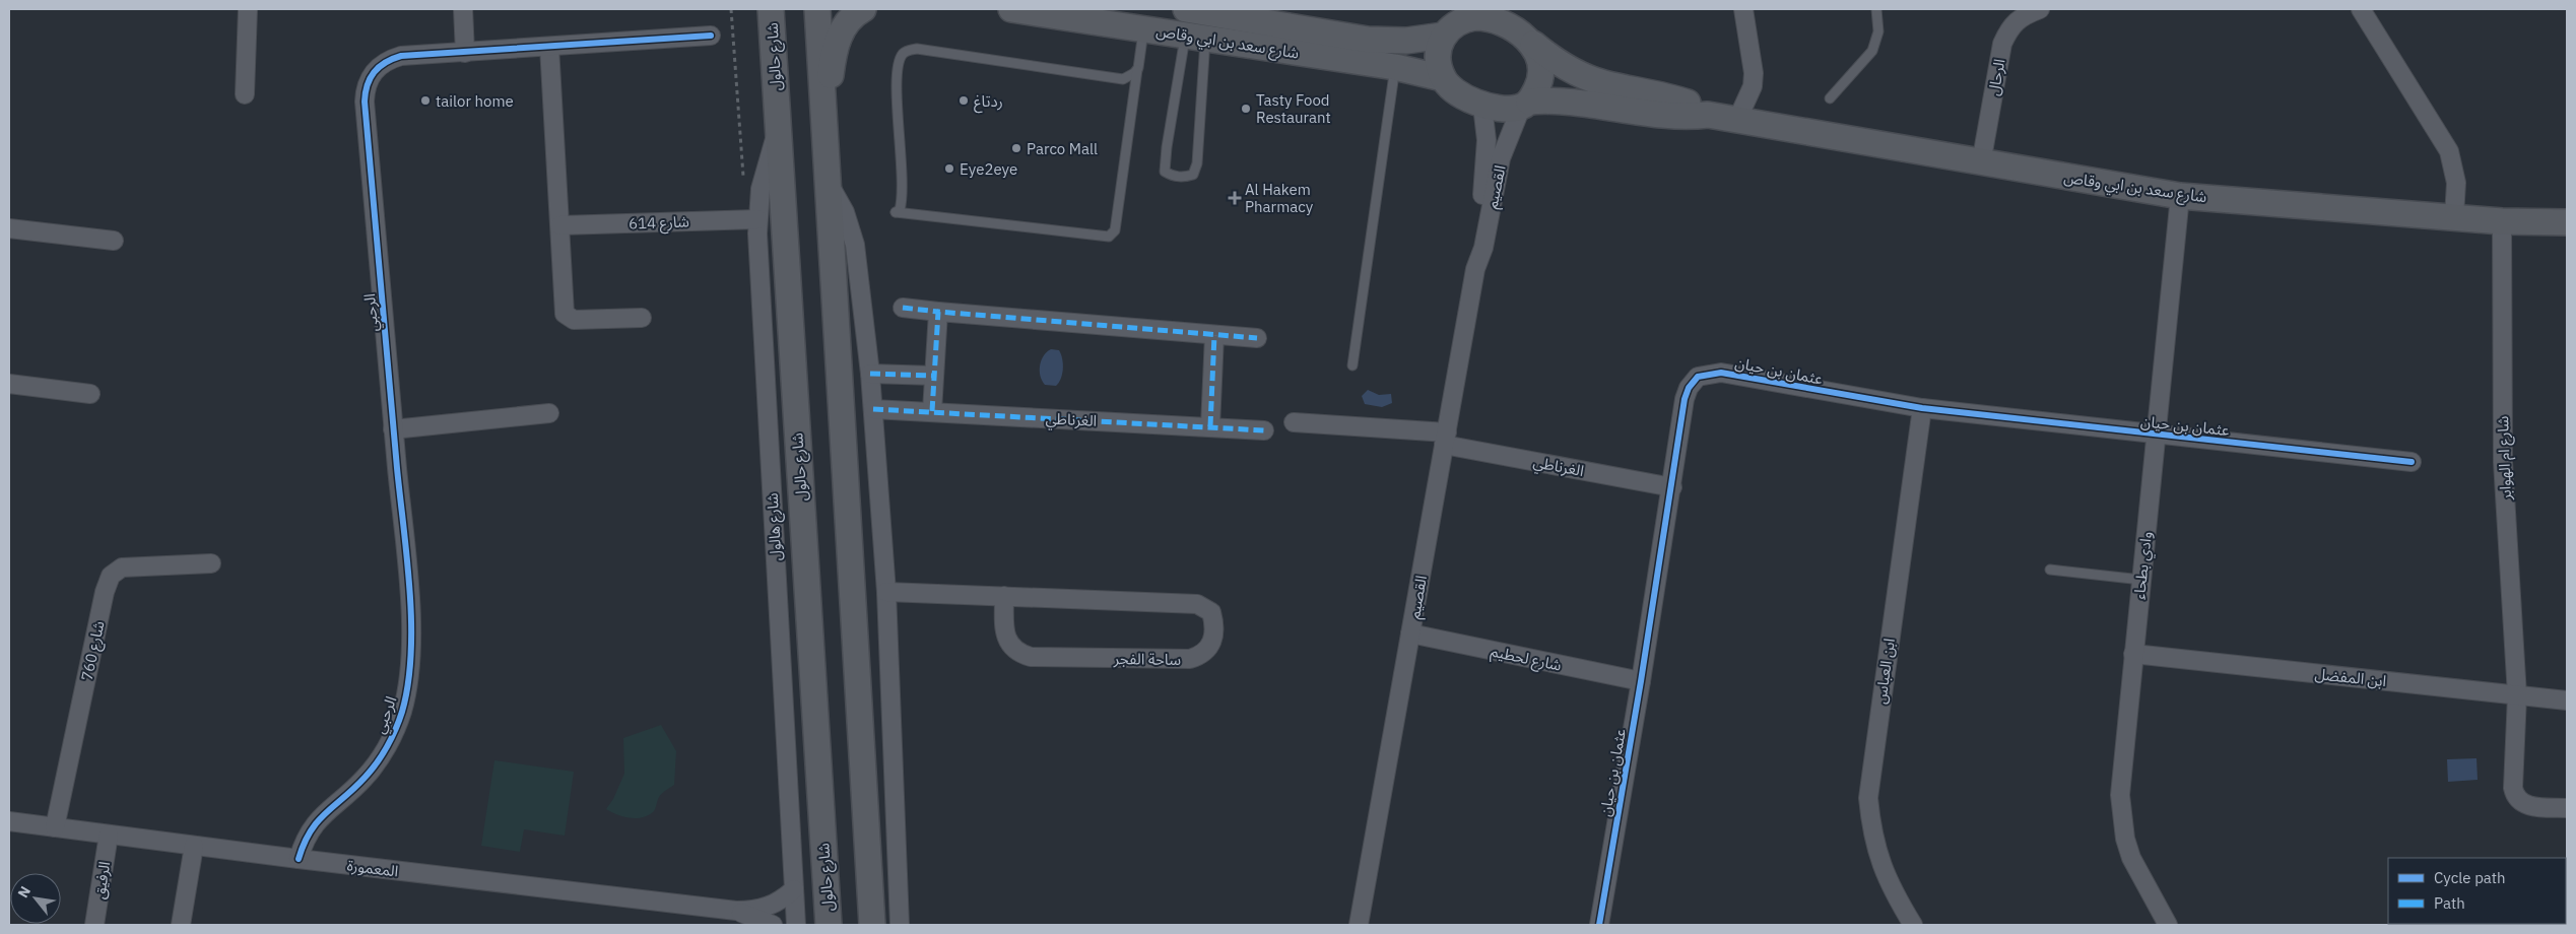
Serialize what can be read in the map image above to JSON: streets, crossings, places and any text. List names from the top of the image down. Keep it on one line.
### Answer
{"streets":{"street":["شارع سعد بن ابي وقاص","شارع حالول","الرحال","القصيم","شارع 614","الرحبي","عثمان بن حيان","الغرناطي","شارع ام الهوابر","شارع هالول","وادي بطحاء","شارع 760","شارع لحطيم","ساحة الفجر","ابن العباس","ابن المفضل","المعمورة","الرفيق"]},"crossings":[["شارع سعد بن ابي وقاص","الرحال"],["شارع سعد بن ابي وقاص","القصيم"],["شارع سعد بن ابي وقاص","شارع ام الهوابر"],["شارع سعد بن ابي وقاص","وادي بطحاء"],["شارع حالول","شارع هالول"],["القصيم","الغرناطي"],["القصيم","شارع لحطيم"],["شارع 614","شارع هالول"],["الرحبي","المعمورة"],["عثمان بن حيان","الغرناطي"],["عثمان بن حيان","وادي بطحاء"],["عثمان بن حيان","شارع لحطيم"],["عثمان بن حيان","ابن العباس"],["شارع ام الهوابر","ابن المفضل"],["شارع هالول","المعمورة"],["وادي بطحاء","ابن المفضل"],["شارع 760","المعمورة"],["المعمورة","الرفيق"]],"places":{"other":["tailor home","ردتاغ","Tasty Food Restaurant","Parco Mall","Eye2eye"],"health":["Al Hakem Pharmacy"]},"legend":["Cycle path","Path"],"north":"top left"}
